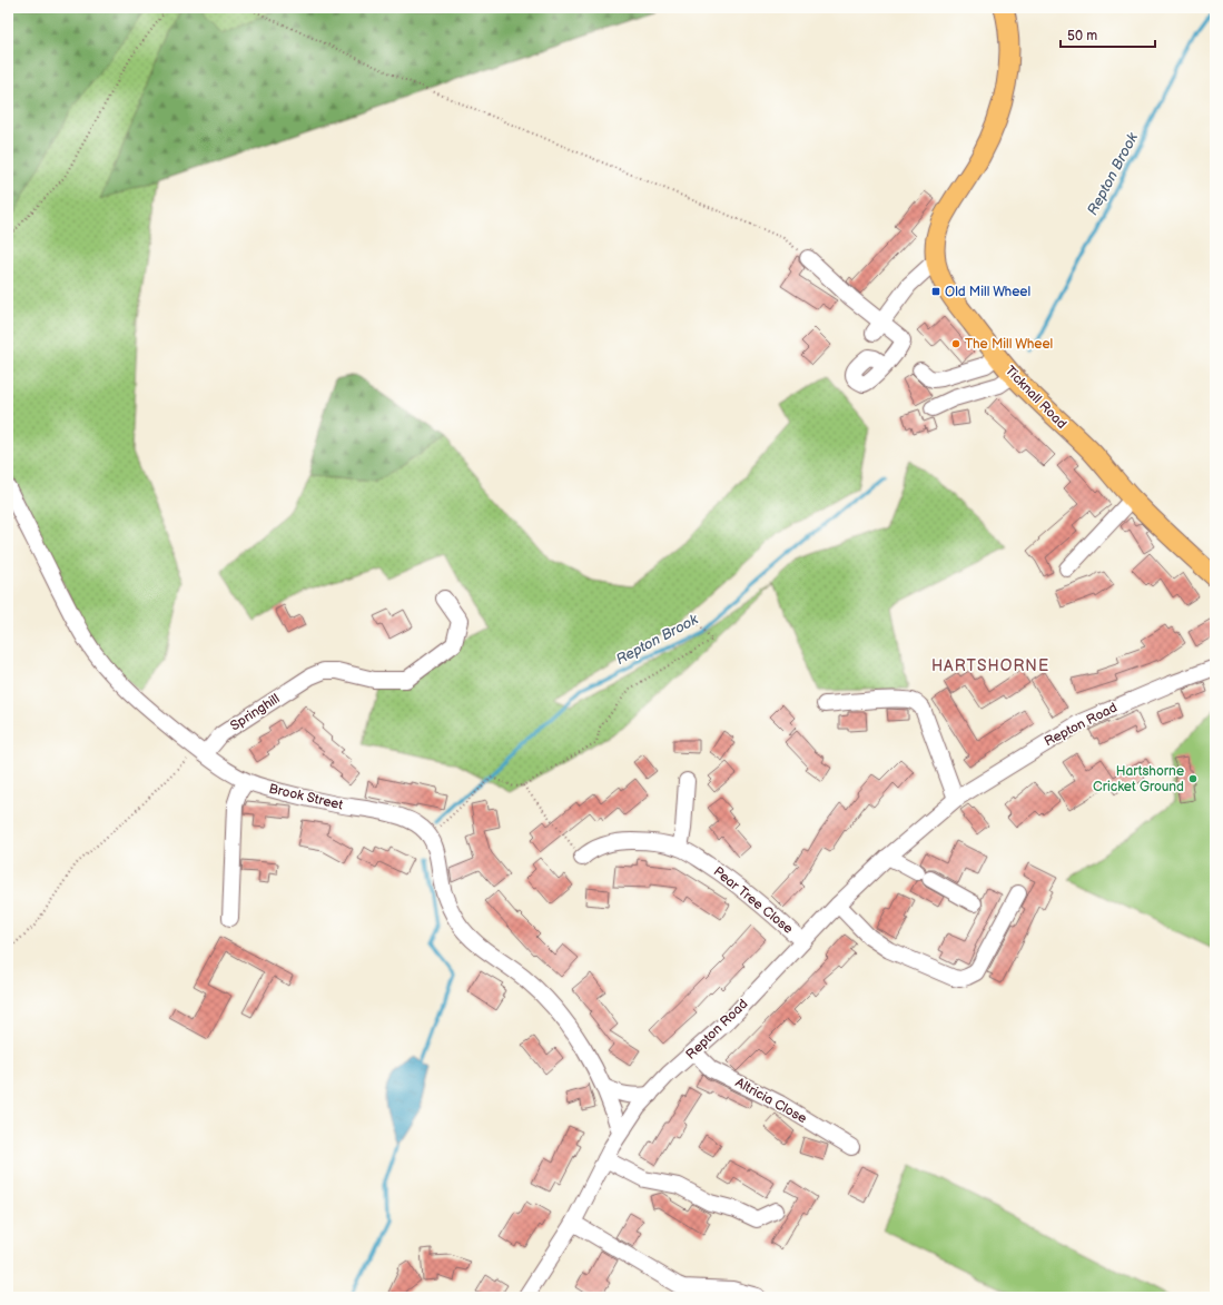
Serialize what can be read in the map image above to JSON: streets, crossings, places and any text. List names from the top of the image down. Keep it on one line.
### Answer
{"streets":{"main road":["Ticknall Road"],"street":["Springhill","Repton Road","Brook Street","Pear Tree Close","Altricia Close"]},"crossings":[["Springhill","Brook Street"],["Repton Road","Brook Street"],["Repton Road","Pear Tree Close"],["Repton Road","Altricia Close"]],"districts":["HARTSHORNE"],"water":["Repton Brook"],"places":{"transit":["Old Mill Wheel"],"other":["The Mill Wheel","Hartshorne Cricket Ground"]},"scale_bar":"50 m"}
